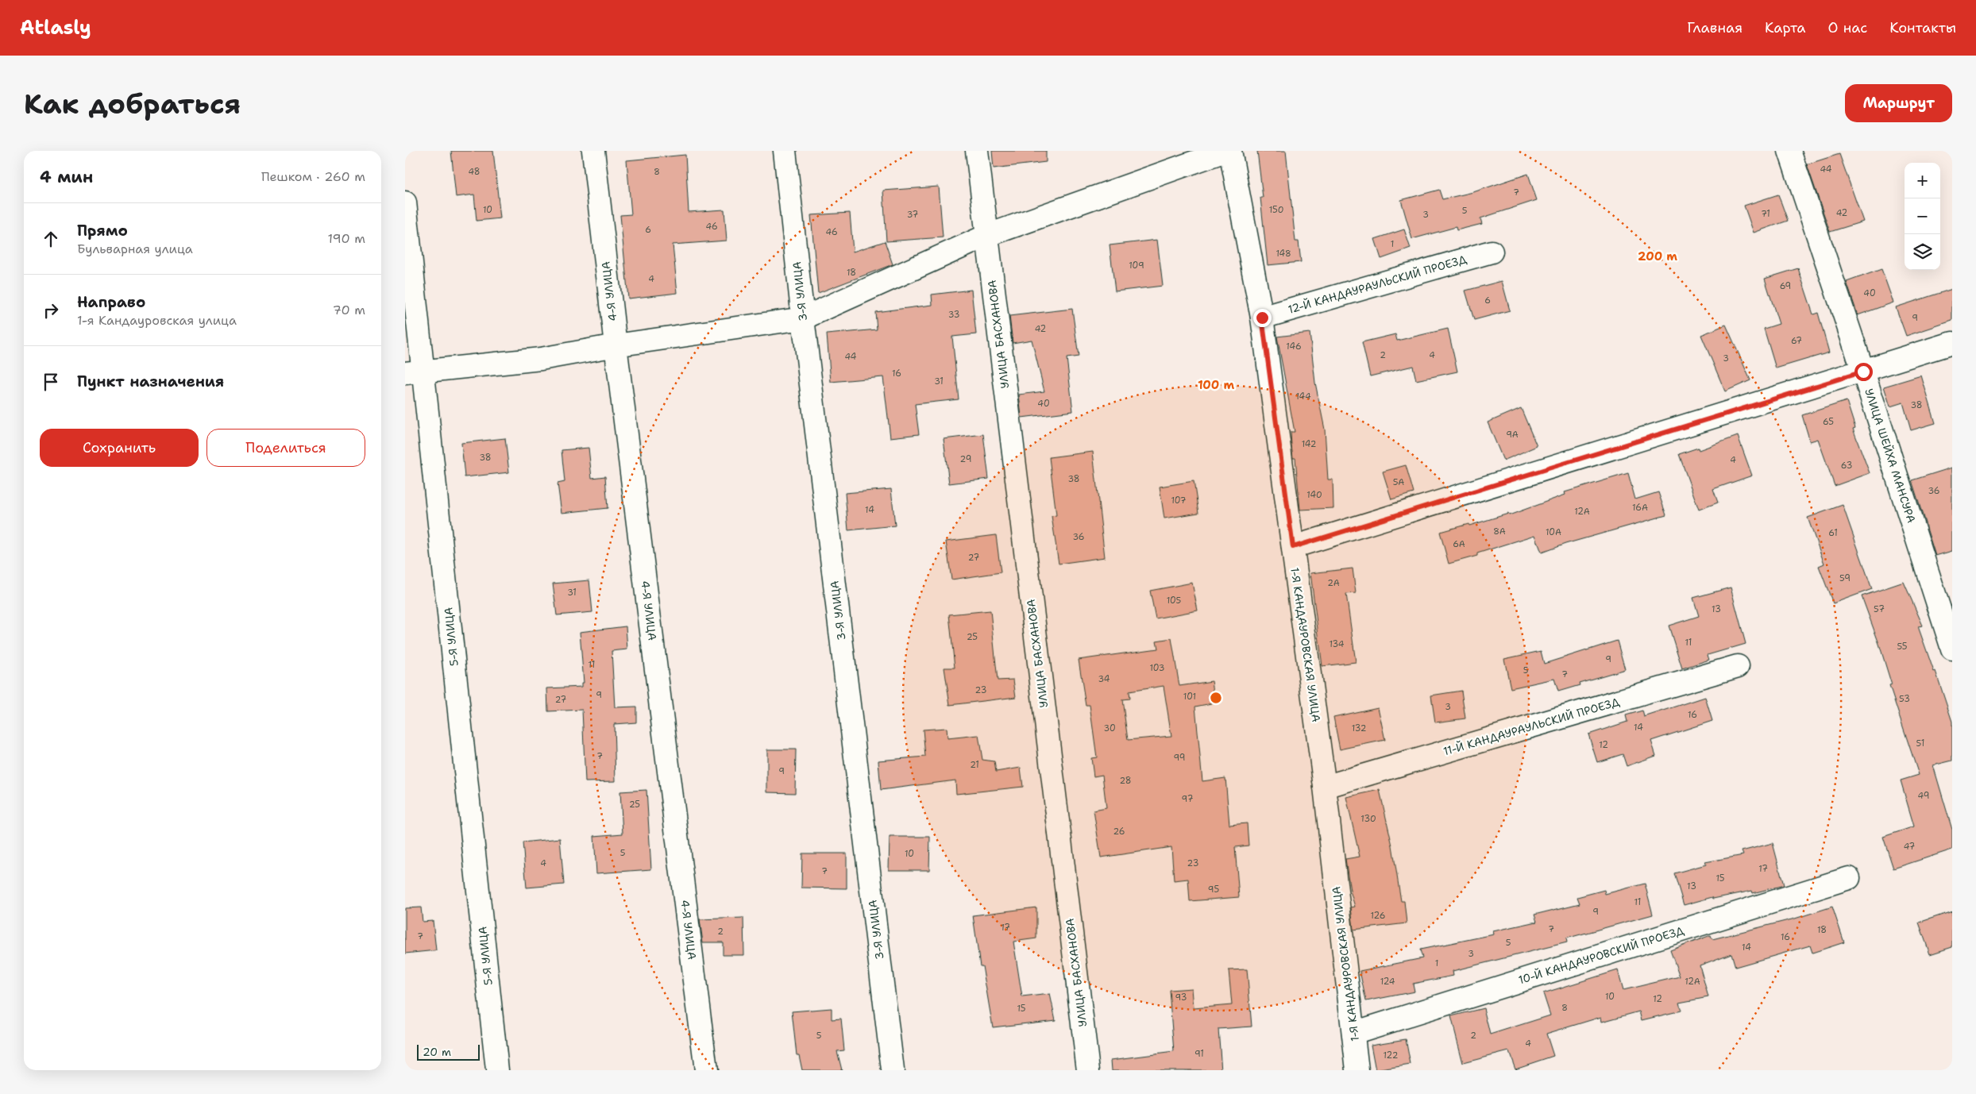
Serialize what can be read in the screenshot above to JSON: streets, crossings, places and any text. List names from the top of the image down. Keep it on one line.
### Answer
{"streets":{"street":["12-Й КАНДАУРАУЛЬСКИЙ ПРОЕЗД","4-Я УЛИЦА","3-Я УЛИЦА","УЛИЦА БАСХАНОВА","УЛИЦА ШЕЙХА МАНСУРА","5-Я УЛИЦА","1-Я КАНДАУРОВСКАЯ УЛИЦА","11-Й КАНДАУРАУЛЬСКИЙ ПРОЕЗД","10-Й КАНДАУРОВСКИЙ ПРОЕЗД"]},"crossings":[["12-Й КАНДАУРАУЛЬСКИЙ ПРОЕЗД","1-Я КАНДАУРОВСКАЯ УЛИЦА"],["1-Я КАНДАУРОВСКАЯ УЛИЦА","11-Й КАНДАУРАУЛЬСКИЙ ПРОЕЗД"],["1-Я КАНДАУРОВСКАЯ УЛИЦА","10-Й КАНДАУРОВСКИЙ ПРОЕЗД"]],"house_numbers":["44","48","8","7","10","150","5","42","71","37","3","46","6","46","1","148","109","18","4","69","40","6","33","9","42","67","146","2","4","44","3","16","31","144","40","38","65","9А","142","38","29","4","63","38","5А","36","140","107","16А","14","12А","8А","10А","61","36","6А","27","59","2А","31","105","13","57","25","11","134","55","9","11","103","5","7","34","23","9","101","53","27","3","16","14","30","132","51","12","7","99","21","9","28","49","97","25","130","26","47","5","10","4","23","17","7","15","13","95","11","9","126","17","7","18","2","7","16","5","14","3","1","124","12А","10","93","12","8","15","5","2","4","91","122"],"scale_bar":"20 m","page":{"header":"Atlasly","nav":["Главная","Карта","О нас","Контакты"],"buttons":["Маршрут",["Сохранить","Поделиться"]],"title":"Как добраться","heading":["4 мин","Пешком · 260 m"],"map_buttons":["+","−"],"list":[["Прямо","Бульварная улица","190 m"],["Направо","1-я Кандауровская улица","70 m"],"Пункт назначения"],"scale":"20 m"},"rings":["200 m","100 m"]}
